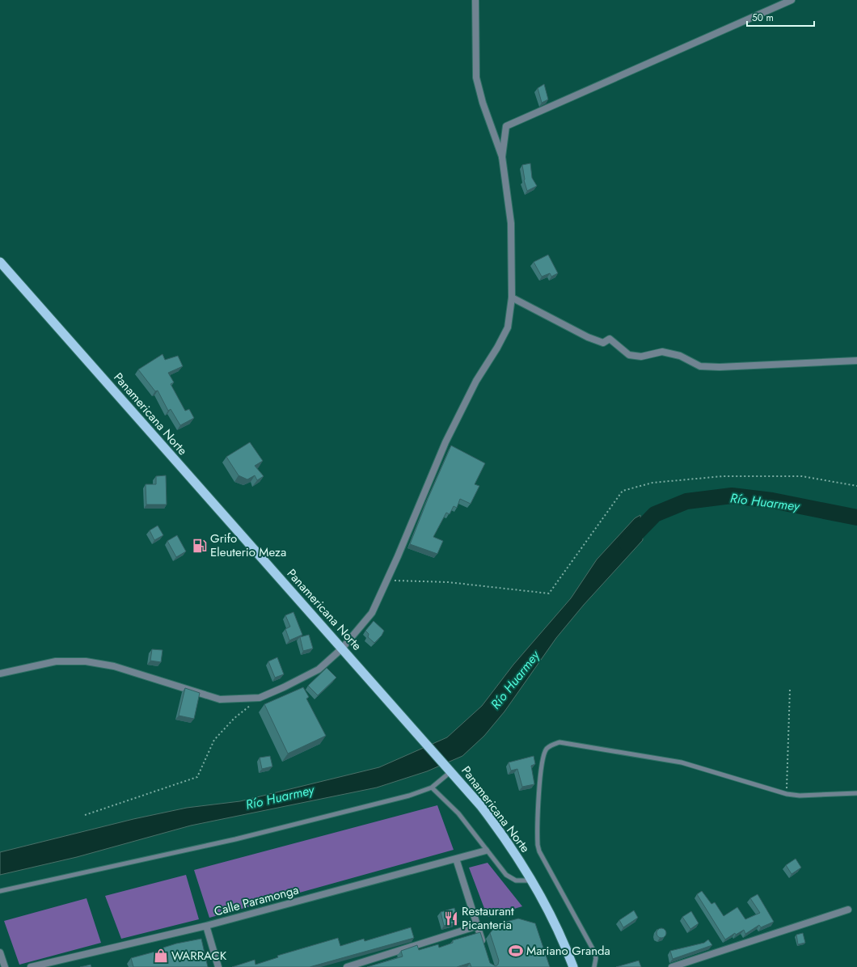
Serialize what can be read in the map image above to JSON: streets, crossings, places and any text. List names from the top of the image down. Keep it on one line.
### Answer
{"streets":{"highway":["Panamericana Norte"],"street":["Calle Paramonga"]},"water":["Río Huarmey"],"places":{"fuel station":["Grifo Eleuterio Meza"],"restaurant":["Restaurant Picanteria"],"sports":["Mariano Granda"],"shop":["WARRACK"]},"scale_bar":"50 m"}
